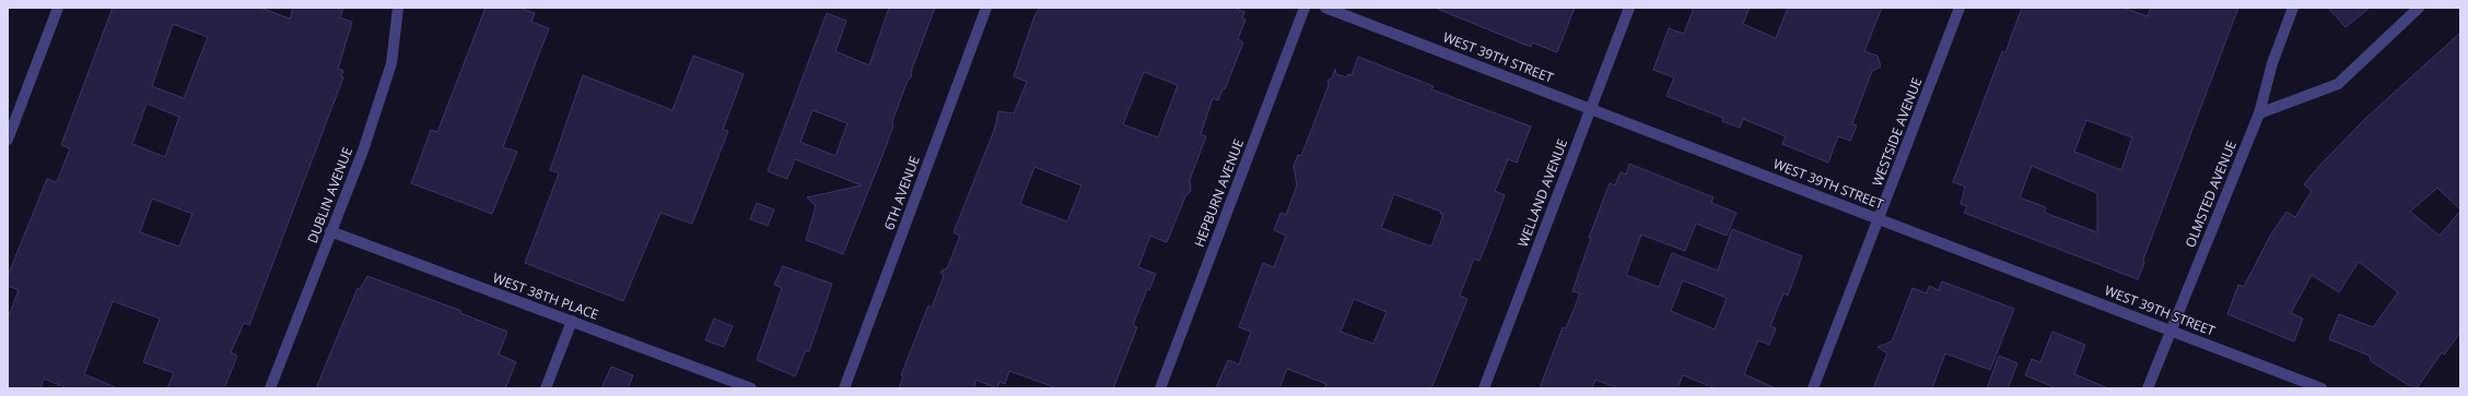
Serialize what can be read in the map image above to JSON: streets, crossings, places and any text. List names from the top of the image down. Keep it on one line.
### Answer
{"streets":{"street":["WEST 39TH STREET","WESTSIDE AVENUE","6TH AVENUE","HEPBURN AVENUE","WELLAND AVENUE","OLMSTED AVENUE","DUBLIN AVENUE","WEST 38TH PLACE"]},"crossings":[["WEST 39TH STREET","WESTSIDE AVENUE"],["WEST 39TH STREET","WELLAND AVENUE"],["WEST 39TH STREET","OLMSTED AVENUE"],["DUBLIN AVENUE","WEST 38TH PLACE"]]}
